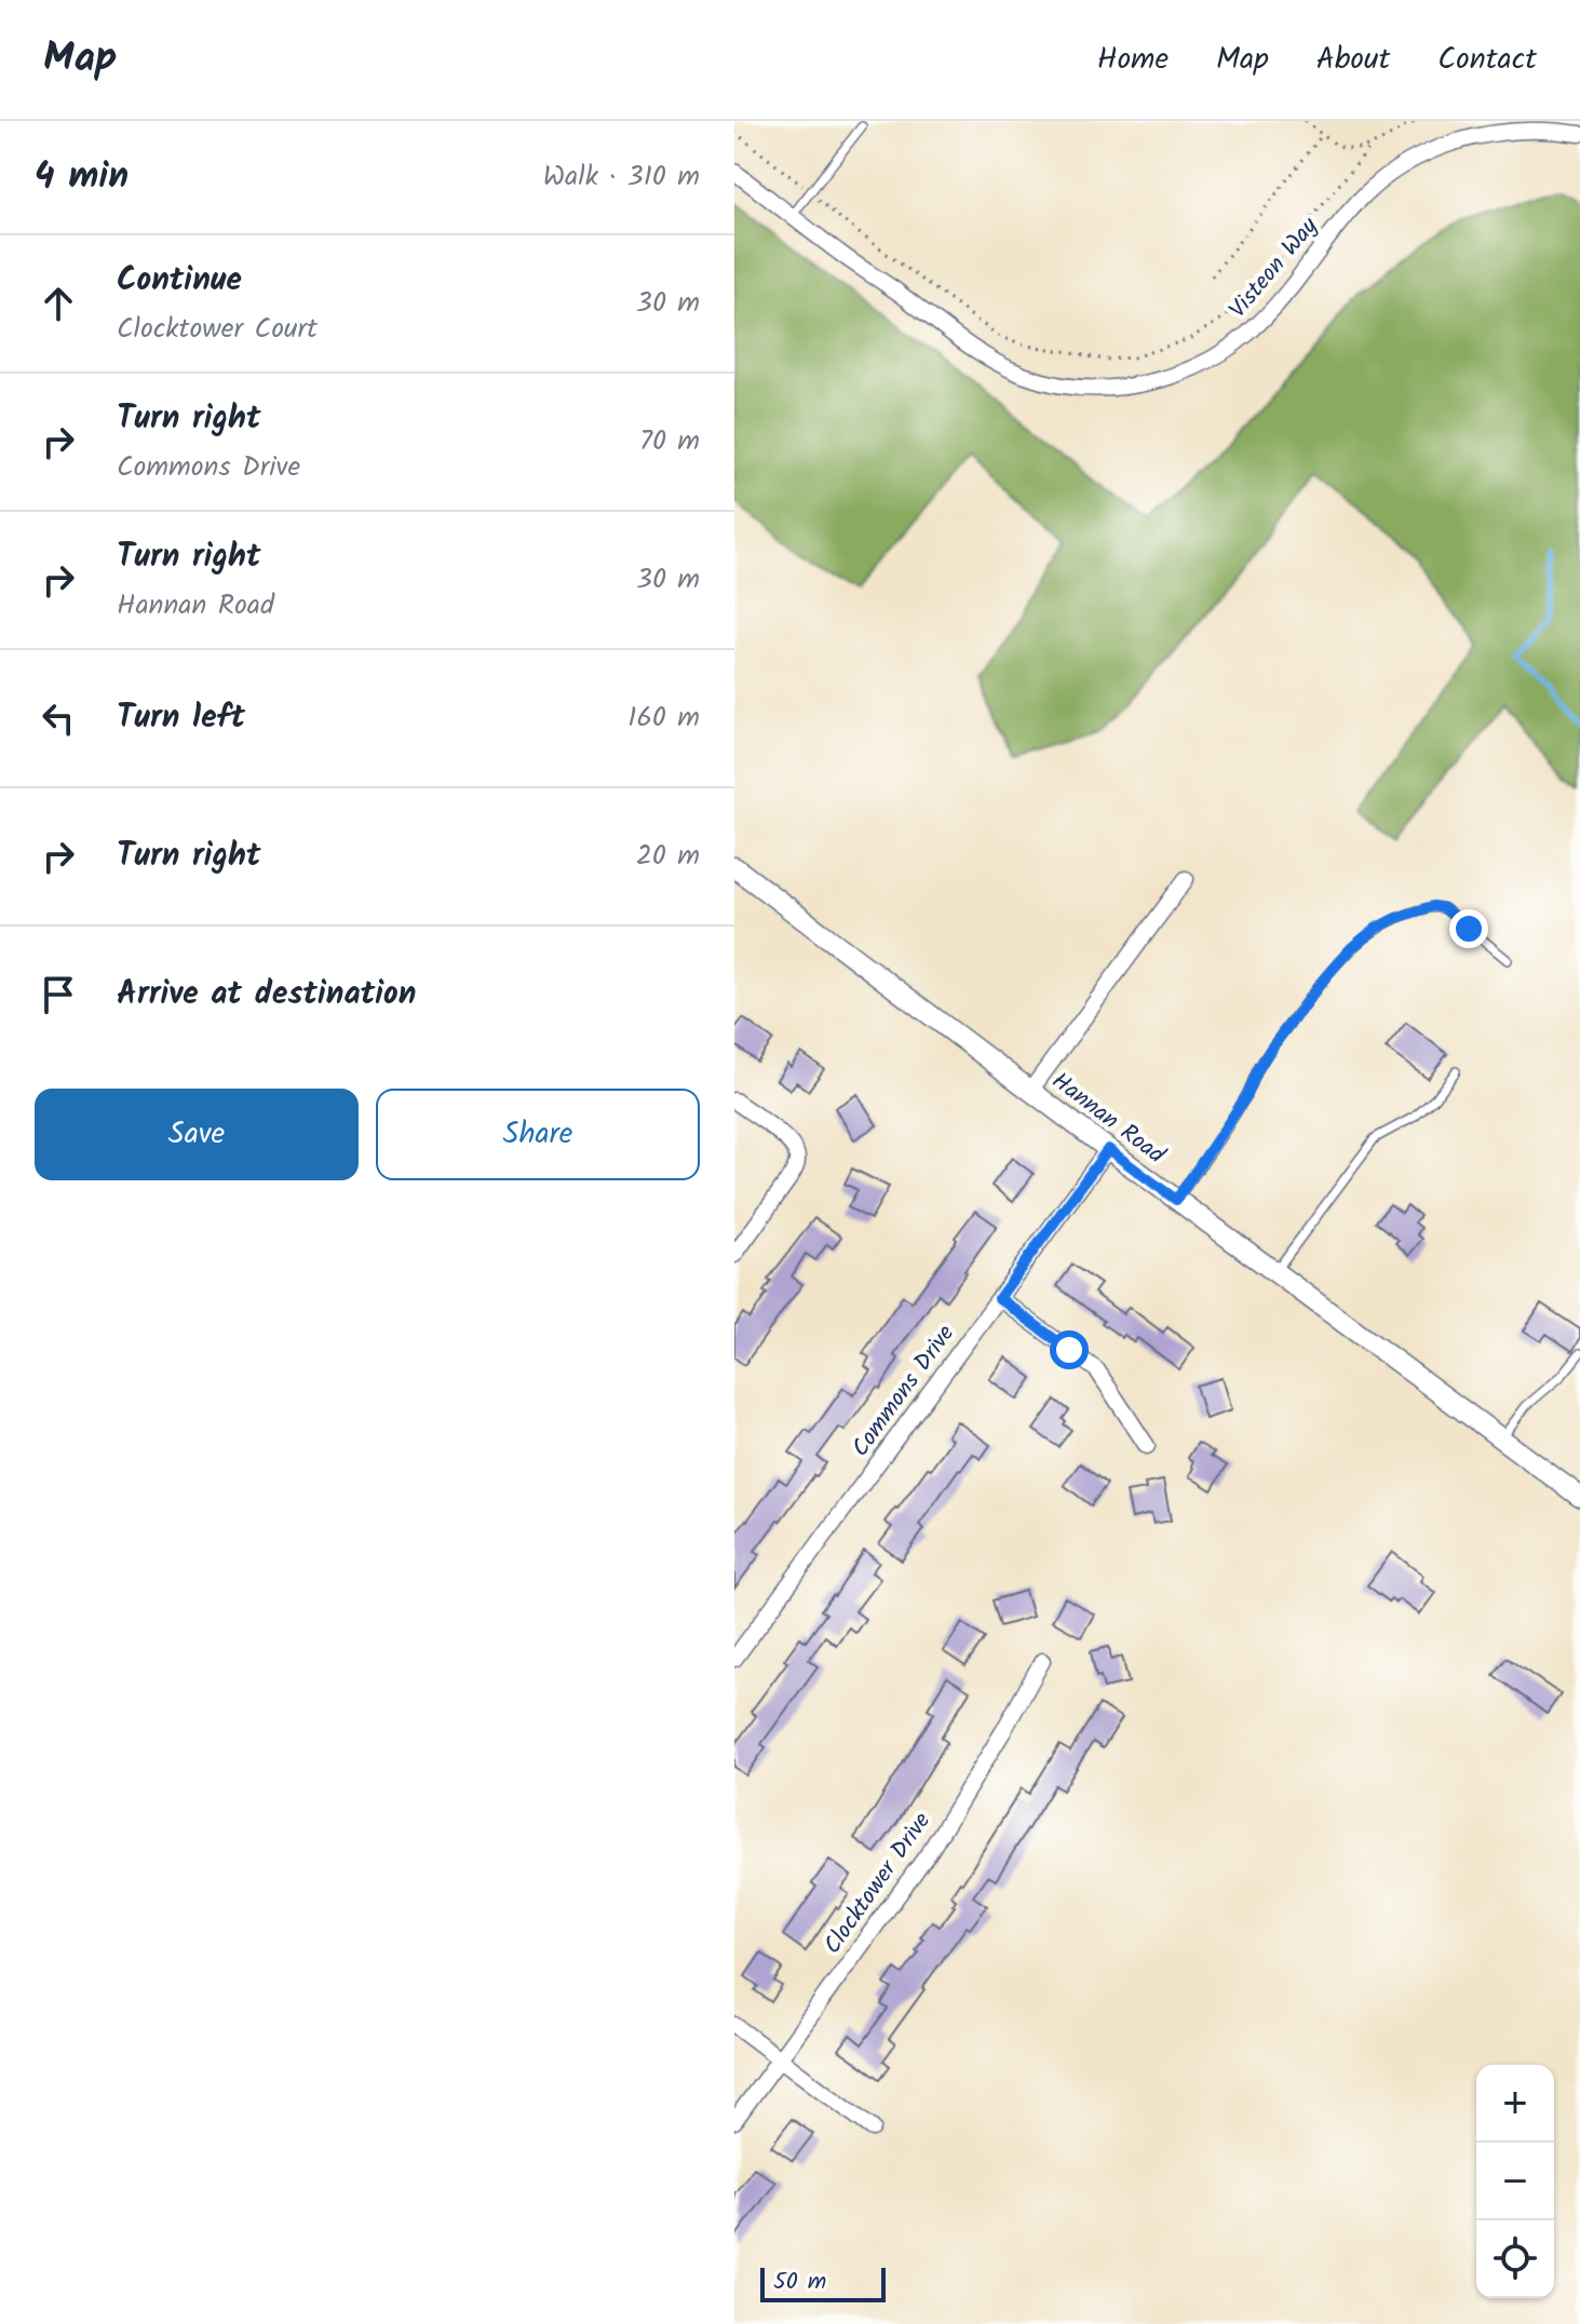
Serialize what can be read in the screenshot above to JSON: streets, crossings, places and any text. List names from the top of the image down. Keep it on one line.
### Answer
{"streets":{"street":["Visteon Way","Hannan Road","Commons Drive","Clocktower Drive"]},"crossings":[["Hannan Road","Commons Drive"]],"scale_bar":"50 m","page":{"header":"Map","nav":["Home","Map","About","Contact"],"heading":["4 min","Walk · 310 m"],"list":[["Continue","Clocktower Court","30 m"],["Turn right","Commons Drive","70 m"],["Turn right","Hannan Road","30 m"],["Turn left","160 m"],["Turn right","20 m"],"Arrive at destination"],"buttons":["Save","Share"],"map_buttons":["+","−"],"scale":"50 m"}}
